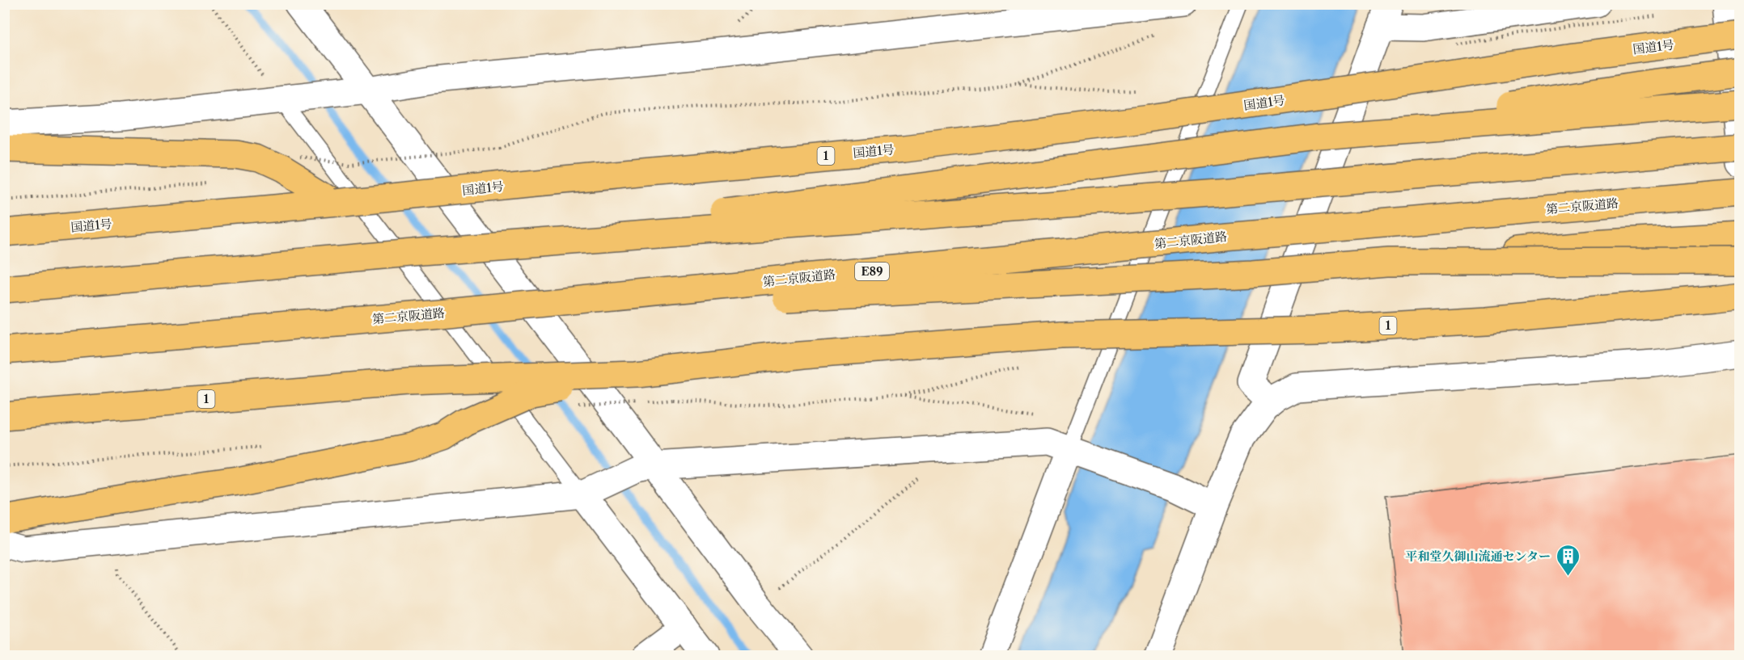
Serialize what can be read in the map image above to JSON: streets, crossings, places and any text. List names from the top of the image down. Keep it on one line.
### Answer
{"streets":{"highway":["国道1号","1","第二京阪道路","E89"]},"places":{"building":["平和堂久御山流通センター"]}}
